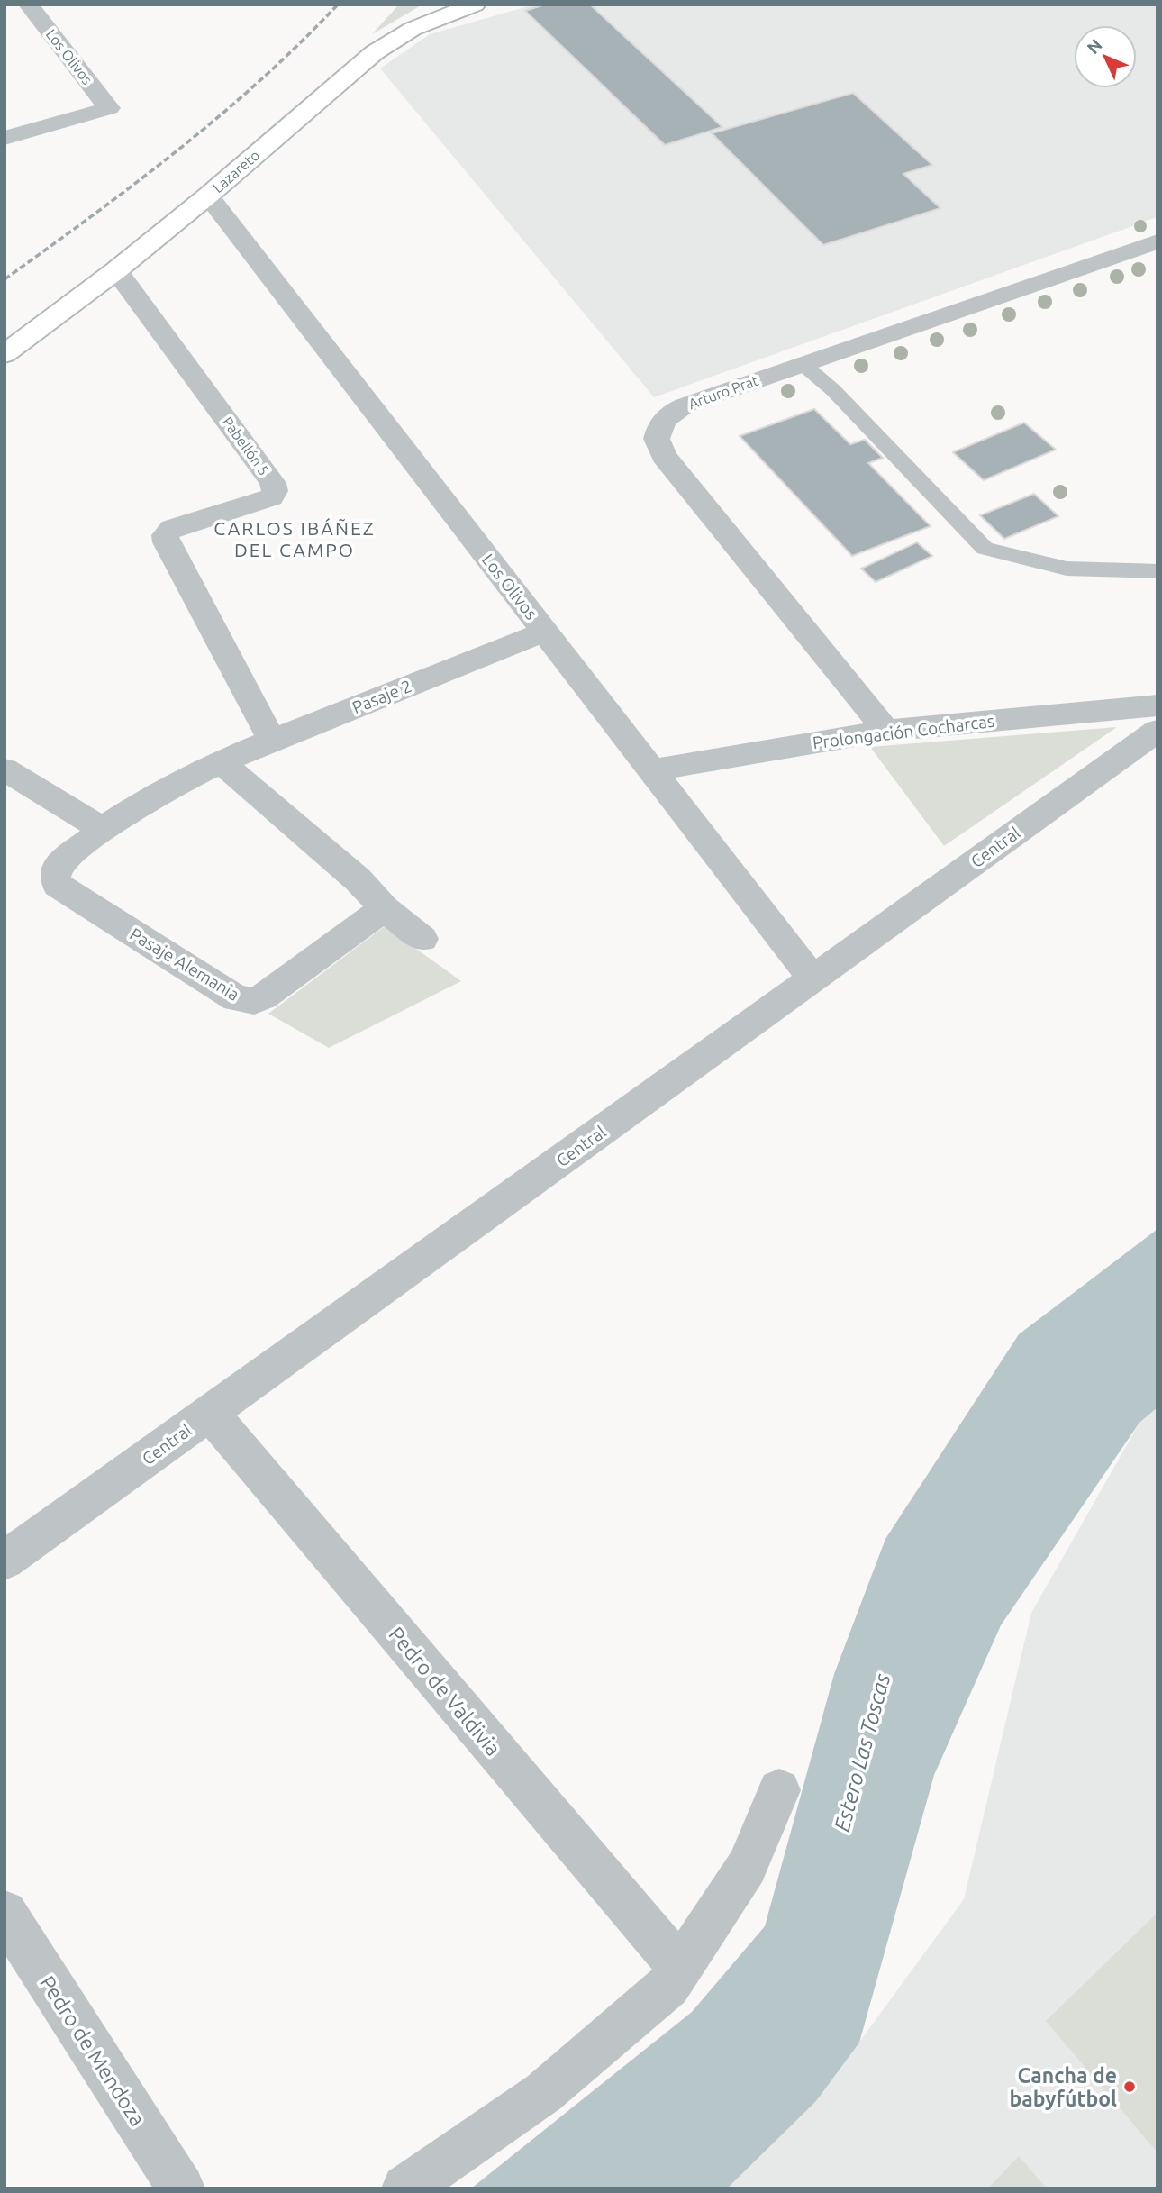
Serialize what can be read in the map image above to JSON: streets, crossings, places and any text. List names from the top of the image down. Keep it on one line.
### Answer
{"streets":{"street":["Los Olivos","Lazareto","Arturo Prat","Pabellón 5","Pasaje 2","Prolongación Cocharcas","Central","Pasaje Alemania","Pedro de Valdivia","Pedro de Mendoza"]},"crossings":[["Los Olivos","Lazareto"],["Los Olivos","Pasaje 2"],["Los Olivos","Prolongación Cocharcas"],["Los Olivos","Central"],["Lazareto","Pabellón 5"],["Arturo Prat","Prolongación Cocharcas"],["Pabellón 5","Pasaje 2"],["Pasaje 2","Pasaje Alemania"],["Central","Pedro de Valdivia"]],"districts":["CARLOS IBÁÑEZ DEL CAMPO"],"water":["Estero Las Toscas"],"places":["Cancha de babyfútbol"],"north":"top left"}
